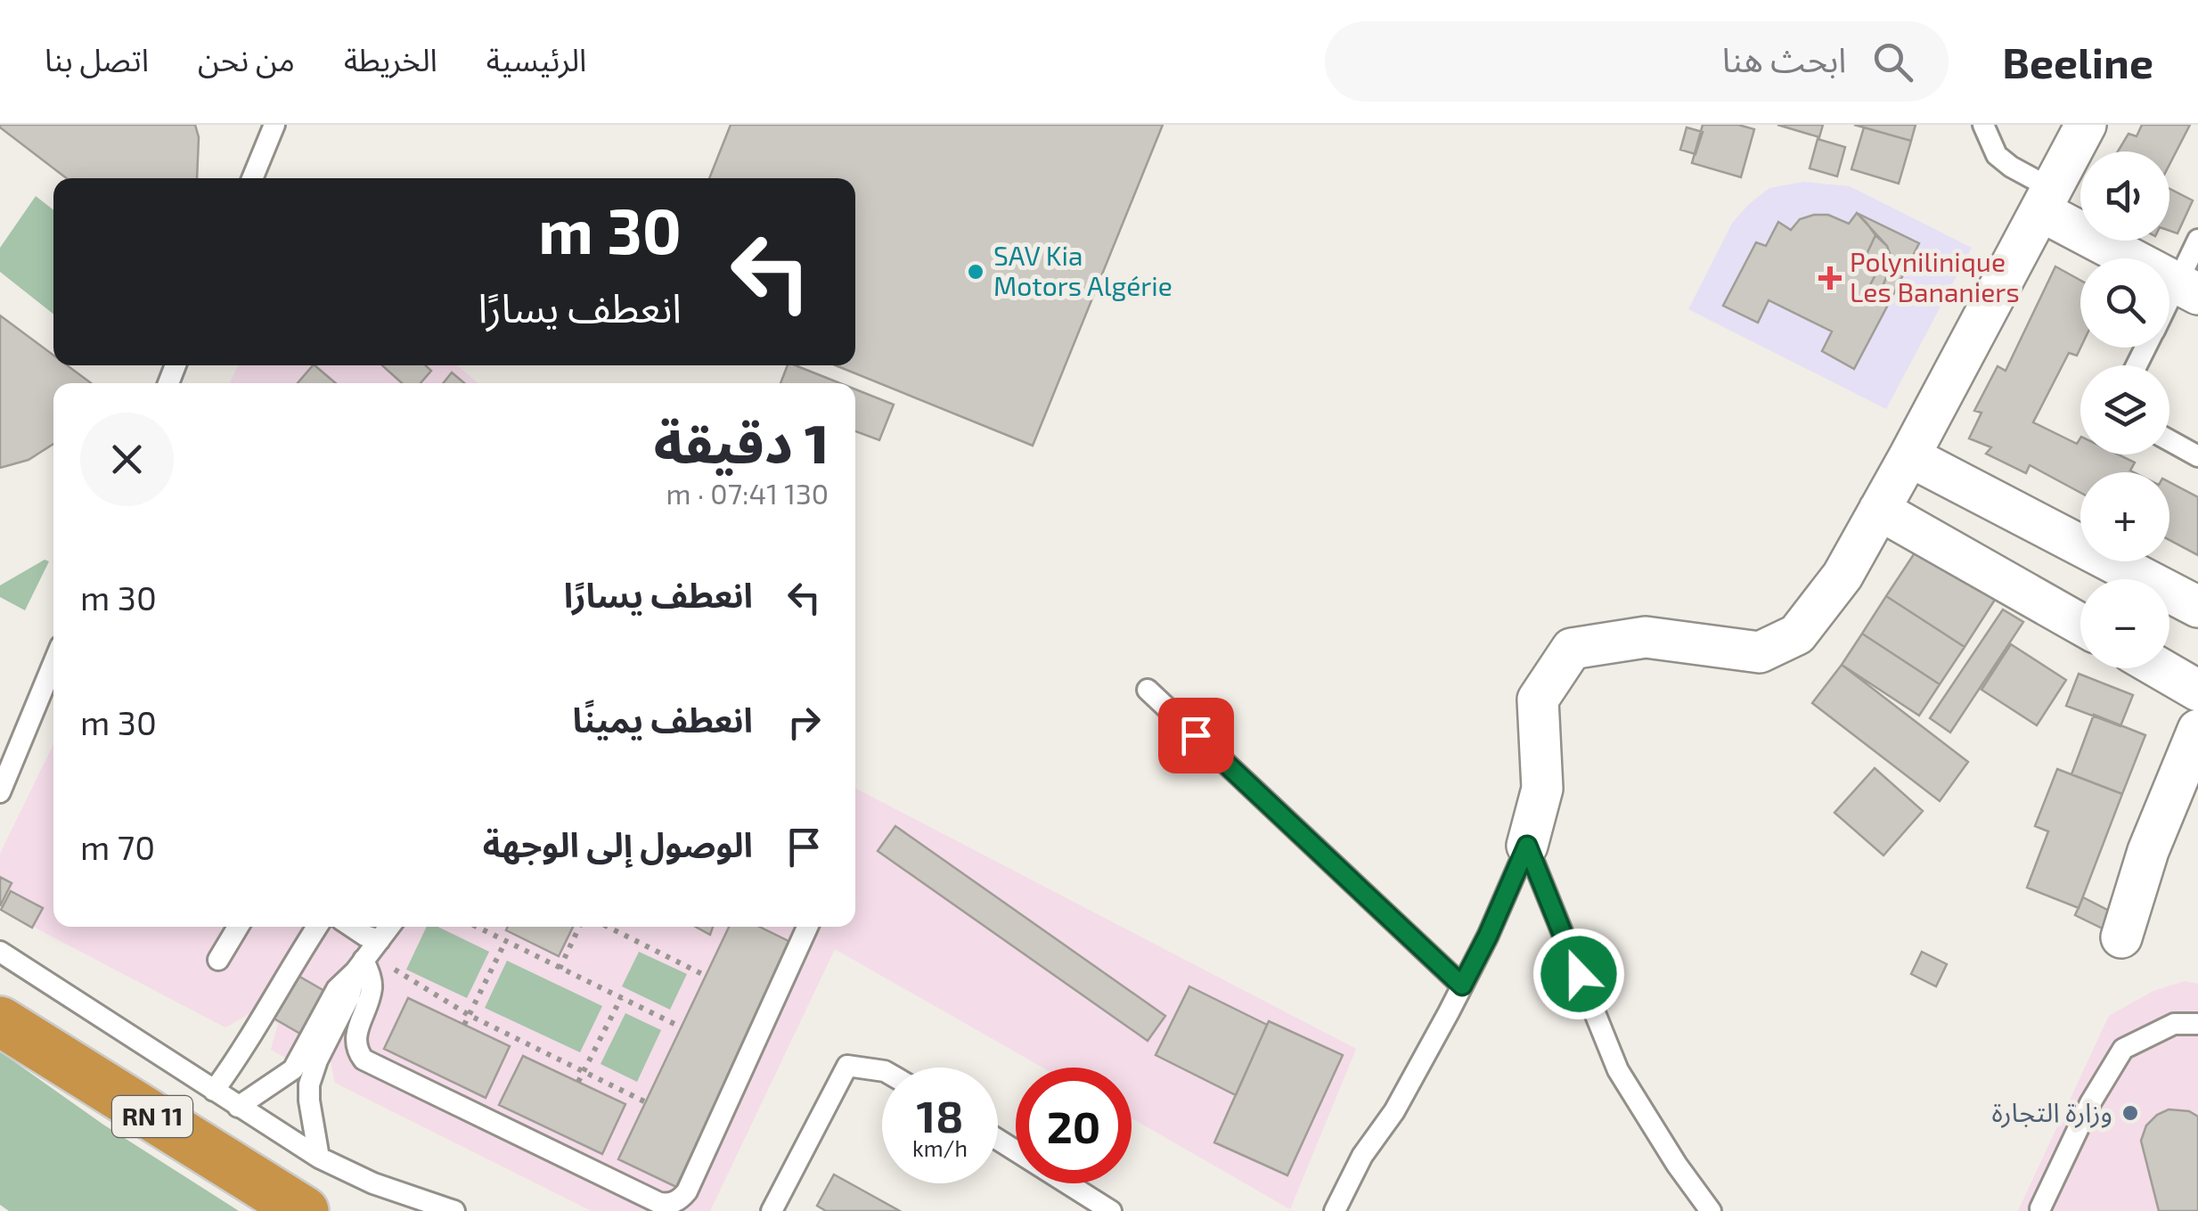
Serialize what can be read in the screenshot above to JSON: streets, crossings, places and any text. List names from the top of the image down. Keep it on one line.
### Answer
{"streets":{"highway":["RN 11"]},"places":{"other":["SAV Kia Motors Algérie","وزارة التجارة"],"health":["Polynilinique Les Bananiers"]},"page":{"header":"Beeline","search":"ابحث هنا","nav":["الرئيسية","الخريطة","من نحن","اتصل بنا"],"map_buttons":["+","−"],"turn":["30 m","انعطف يسارًا"],"heading":["1 دقيقة","130 m · 07:41"],"list":[{"name":"انعطف يسارًا","value":"30 m"},{"name":"انعطف يمينًا","value":"30 m"},{"name":"الوصول إلى الوجهة","value":"70 m"}],"speed":"18 km/h","limit":"20"}}
